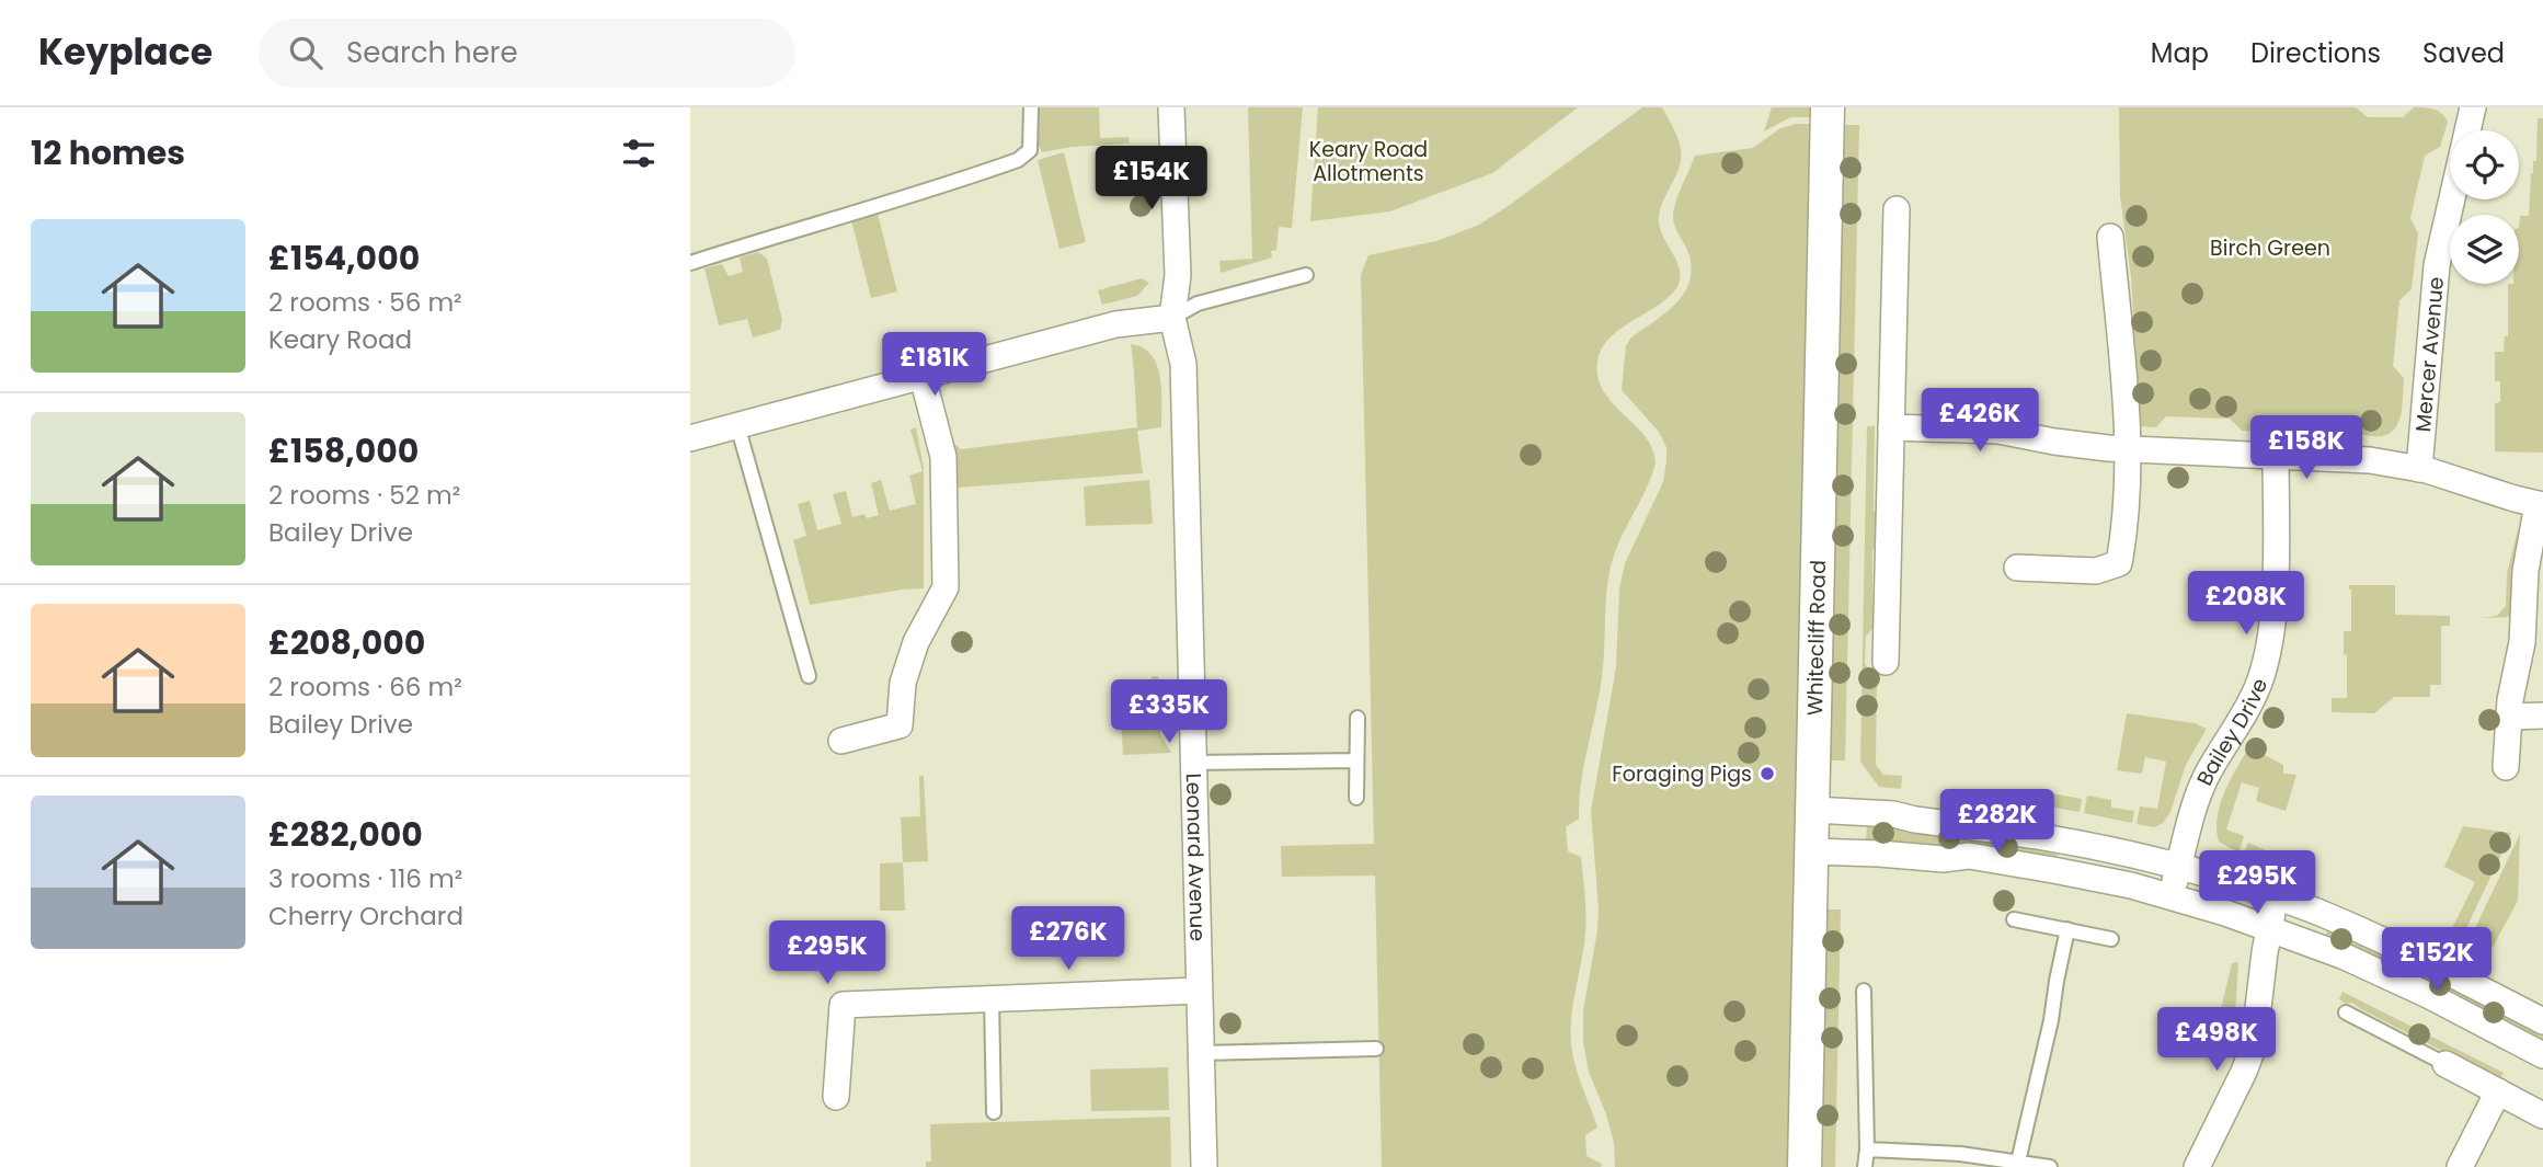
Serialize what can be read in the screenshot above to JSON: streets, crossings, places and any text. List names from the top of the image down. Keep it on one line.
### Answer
{"streets":{"street":["Mercer Avenue","Whitecliff Road","Bailey Drive","Leonard Avenue"]},"parks":["Keary Road Allotments","Birch Green"],"places":["Foraging Pigs"],"page":{"header":"Keyplace","search":"Search here","nav":["Map","Directions","Saved"],"heading":"12 homes","price":["£154K","£181K","£426K","£158K","£208K","£335K","£282K","£295K","£276K","£295K","£152K","£498K"],"list":[{"name":"£154,000","note":"2 rooms · 56 m² · Keary Road"},{"name":"£158,000","note":"2 rooms · 52 m² · Bailey Drive"},{"name":"£208,000","note":"2 rooms · 66 m² · Bailey Drive"},{"name":"£282,000","note":"3 rooms · 116 m² · Cherry Orchard"}]}}
